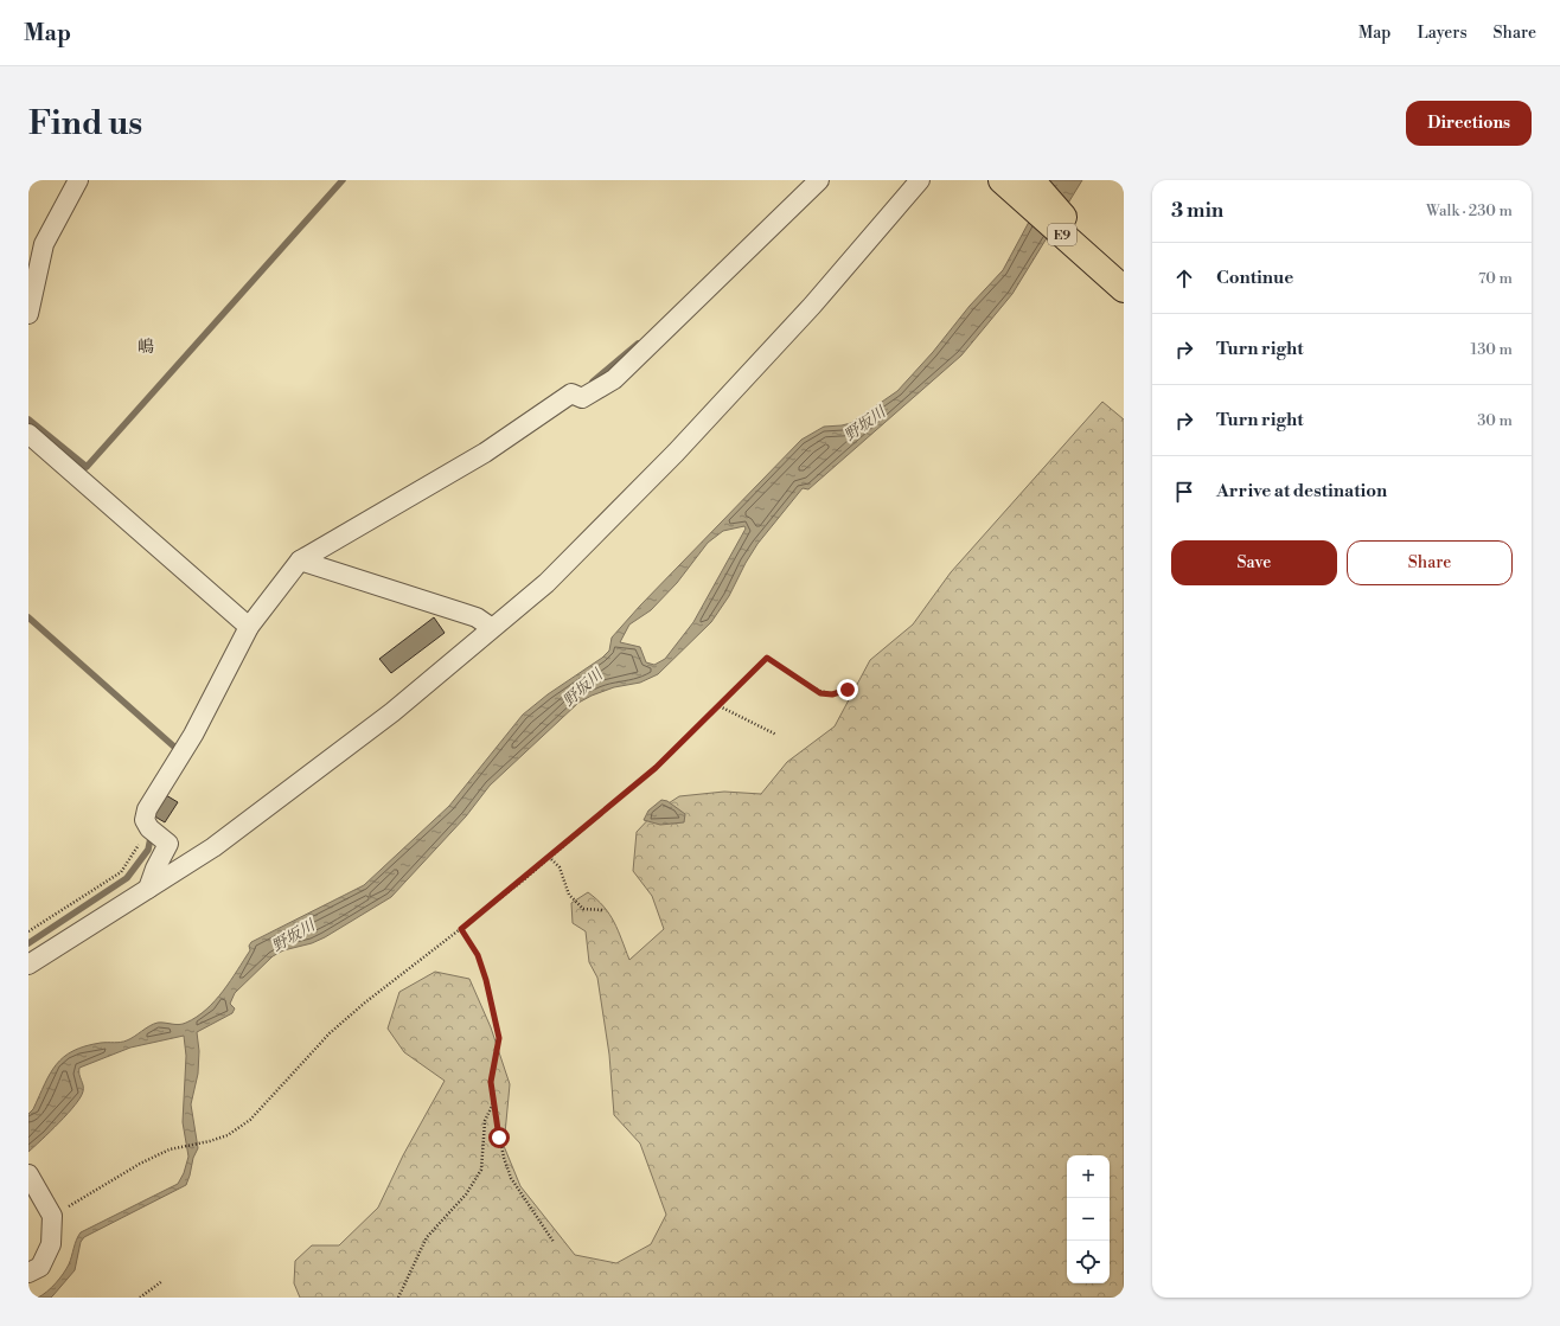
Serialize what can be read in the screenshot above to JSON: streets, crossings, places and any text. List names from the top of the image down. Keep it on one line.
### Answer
{"streets":{"highway":["E9"]},"districts":["嶋"],"water":["野坂川"],"page":{"header":"Map","nav":["Map","Layers","Share"],"buttons":["Directions",["Save","Share"]],"title":"Find us","heading":["3 min","Walk · 230 m"],"list":[["Continue","70 m"],["Turn right","130 m"],["Turn right","30 m"],"Arrive at destination"],"map_buttons":["+","−"]}}
